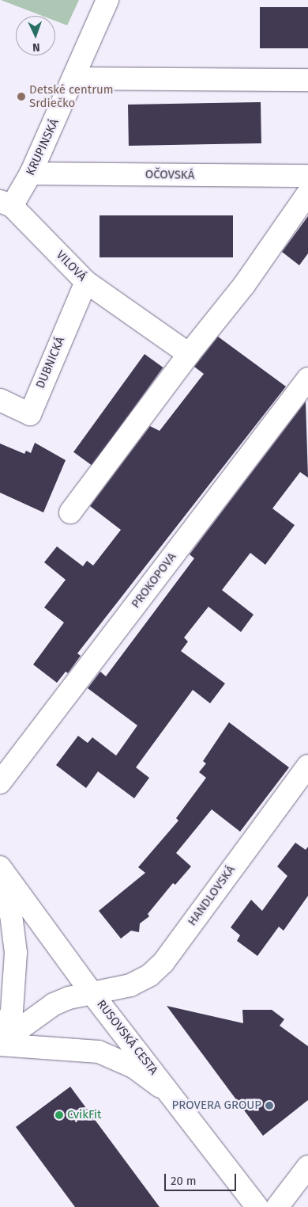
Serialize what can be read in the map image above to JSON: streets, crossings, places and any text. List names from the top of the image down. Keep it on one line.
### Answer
{"streets":{"street":["KRUPINSKÁ","OČOVSKÁ","VILOVÁ","DUBNICKÁ","PROKOPOVA","HANDLOVSKÁ","RUSOVSKÁ CESTA"]},"crossings":[["KRUPINSKÁ","OČOVSKÁ"],["KRUPINSKÁ","VILOVÁ"],["VILOVÁ","DUBNICKÁ"],["HANDLOVSKÁ","RUSOVSKÁ CESTA"]],"places":["Detské centrum Srdiečko","PROVERA GROUP","CvikFit"],"scale_bar":"20 m","north":"bottom"}
